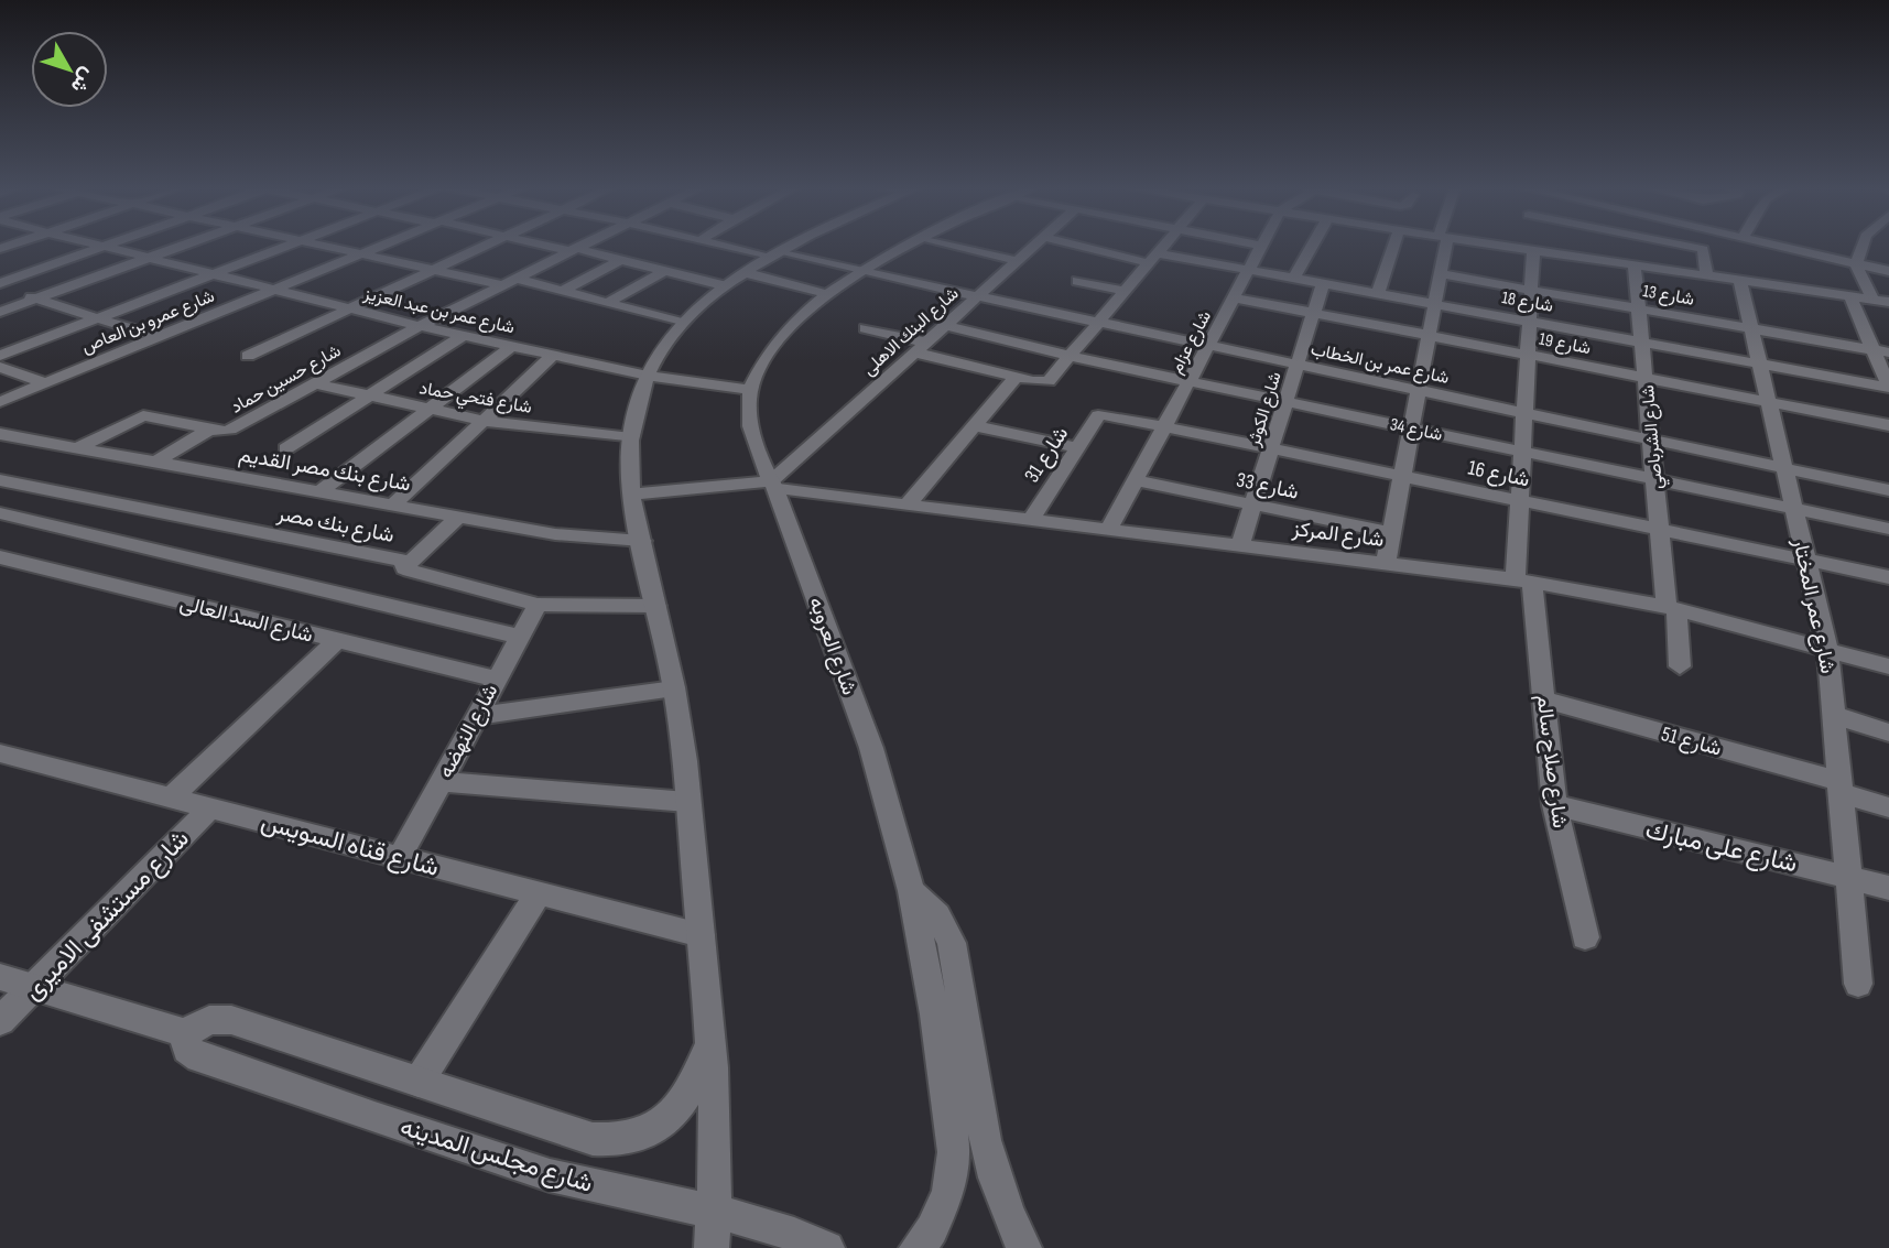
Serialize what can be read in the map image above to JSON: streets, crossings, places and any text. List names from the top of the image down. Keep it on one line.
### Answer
{"streets":{"street":["شارع 13","شارع 18","شارع عمر بن عبد العزيز","شارع عمرو بن العاص","شارع البنك الاهلى","شارع عزام","شارع 19","شارع عمر بن الخطاب","شارع حسين حماد","شارع فتحي حماد","شارع الكوثر","شارع 34","شارع الشرباصي","شارع 31","شارع بنك مصر القديم","شارع 16","شارع 33","شارع بنك مصر","شارع المركز","شارع عمر المختار","شارع السد العالى","شارع العروبه","شارع النهضه","شارع 51","شارع صلاح سالم","شارع قناه السويس","شارع على مبارك","شارع مستشفى الاميرى","شارع مجلس المدينه"]},"crossings":[["شارع 13","شارع الشرباصي"],["شارع 13","شارع عمر المختار"],["شارع 13","شارع صلاح سالم"],["شارع 18","شارع عزام"],["شارع 18","شارع الكوثر"],["شارع 18","شارع الشرباصي"],["شارع 18","شارع عمر المختار"],["شارع 18","شارع صلاح سالم"],["شارع عمر بن عبد العزيز","شارع عمرو بن العاص"],["شارع عمر بن عبد العزيز","شارع حسين حماد"],["شارع البنك الاهلى","شارع عمر بن الخطاب"],["شارع البنك الاهلى","شارع 34"],["شارع البنك الاهلى","شارع المركز"],["شارع البنك الاهلى","شارع العروبه"],["شارع عزام","شارع 19"],["شارع عزام","شارع عمر بن الخطاب"],["شارع عزام","شارع 34"],["شارع عزام","شارع 16"],["شارع عزام","شارع 33"],["شارع عزام","شارع المركز"],["شارع 19","شارع الكوثر"],["شارع 19","شارع الشرباصي"],["شارع 19","شارع عمر المختار"],["شارع 19","شارع صلاح سالم"],["شارع عمر بن الخطاب","شارع الكوثر"],["شارع عمر بن الخطاب","شارع الشرباصي"],["شارع عمر بن الخطاب","شارع عمر المختار"],["شارع عمر بن الخطاب","شارع العروبه"],["شارع عمر بن الخطاب","شارع صلاح سالم"],["شارع حسين حماد","شارع فتحي حماد"],["شارع حسين حماد","شارع بنك مصر القديم"],["شارع الكوثر","شارع 34"],["شارع الكوثر","شارع 16"],["شارع الكوثر","شارع 33"],["شارع الكوثر","شارع المركز"],["شارع 34","شارع الشرباصي"],["شارع 34","شارع عمر المختار"],["شارع 34","شارع صلاح سالم"],["شارع الشرباصي","شارع 16"],["شارع الشرباصي","شارع المركز"],["شارع 31","شارع 16"],["شارع 31","شارع المركز"],["شارع 16","شارع عمر المختار"],["شارع 16","شارع صلاح سالم"],["شارع بنك مصر","شارع النهضه"],["شارع المركز","شارع عمر المختار"],["شارع المركز","شارع العروبه"],["شارع المركز","شارع صلاح سالم"],["شارع عمر المختار","شارع 51"],["شارع عمر المختار","شارع على مبارك"],["شارع السد العالى","شارع النهضه"],["شارع النهضه","شارع قناه السويس"],["شارع 51","شارع صلاح سالم"],["شارع صلاح سالم","شارع على مبارك"],["شارع قناه السويس","شارع مستشفى الاميرى"]],"north":"bottom right"}
